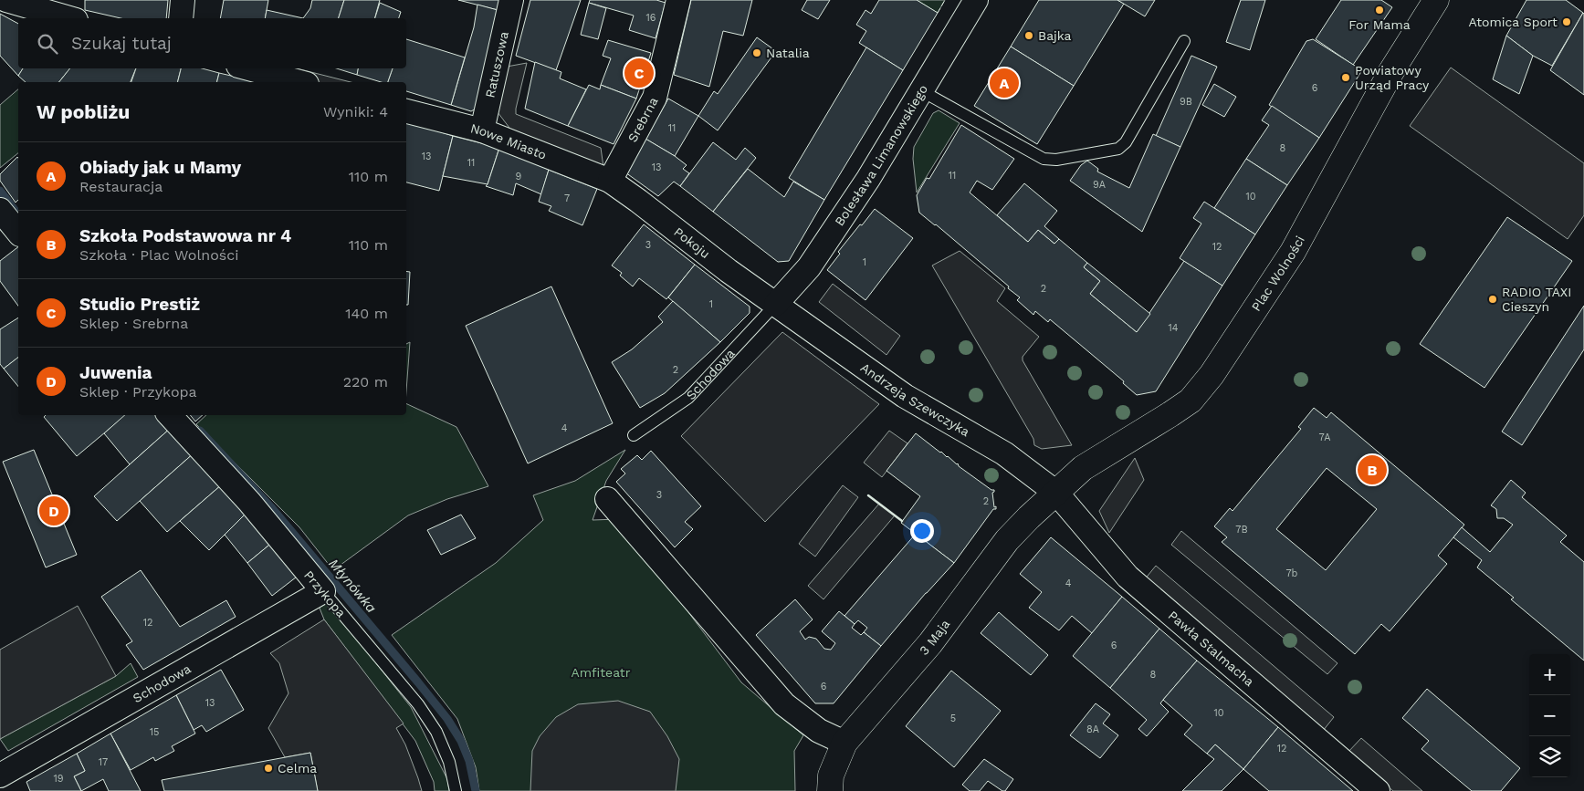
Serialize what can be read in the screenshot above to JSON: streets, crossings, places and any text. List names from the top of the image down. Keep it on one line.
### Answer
{"streets":{"street":["Ratuszowa","Srebrna","Nowe Miasto","Bolesława Limanowskiego","Pokoju","Plac Wolności","Schodowa","Andrzeja Szewczyka","Przykopa","3 Maja","Pawła Stalmacha"]},"crossings":[["Ratuszowa","Nowe Miasto"],["Srebrna","Nowe Miasto"],["Srebrna","Pokoju"],["Nowe Miasto","Pokoju"],["Bolesława Limanowskiego","Pokoju"],["Bolesława Limanowskiego","Schodowa"],["Bolesława Limanowskiego","Andrzeja Szewczyka"],["Pokoju","Schodowa"],["Pokoju","Andrzeja Szewczyka"],["Plac Wolności","Andrzeja Szewczyka"],["Plac Wolności","3 Maja"],["Plac Wolności","Pawła Stalmacha"],["Schodowa","Andrzeja Szewczyka"],["Schodowa","Przykopa"],["Andrzeja Szewczyka","3 Maja"],["Andrzeja Szewczyka","Pawła Stalmacha"],["3 Maja","Pawła Stalmacha"]],"water":["Młynówka"],"parks":["Amfiteatr"],"places":["For Mama","Atomica Sport","Bajka","Natalia","Powiatowy Urząd Pracy","RADIO TAXI Cieszyn","Celma"],"house_numbers":["16","6","9B","11","8","13","11","13","11","9","9A","10","7","3","12","1","2","1","14","2","4","7A","3","2","7B","7b","4","12","6","8","6","13","10","5","8A","15","12","17","19"],"page":{"search":"Szukaj tutaj","pins":["C","A","B","D"],"heading":["W pobliżu","Wyniki: 4"],"list":[{"mark":"A","name":"Obiady jak u Mamy","note":"Restauracja","value":"110 m"},{"mark":"B","name":"Szkoła Podstawowa nr 4","note":"Szkoła · Plac Wolności","value":"110 m"},{"mark":"C","name":"Studio Prestiż","note":"Sklep · Srebrna","value":"140 m"},{"mark":"D","name":"Juwenia","note":"Sklep · Przykopa","value":"220 m"}],"map_buttons":["+","−"]}}
